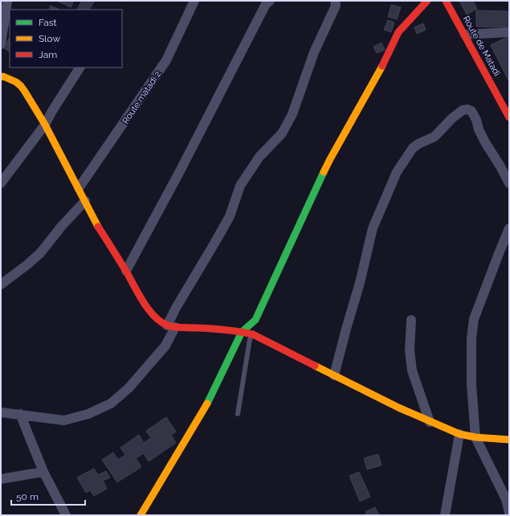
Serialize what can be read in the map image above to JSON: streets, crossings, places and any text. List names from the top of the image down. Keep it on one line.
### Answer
{"streets":{"main road":["Route de Matadi"],"street":["Route matadi 2"]},"legend":["Fast","Slow","Jam"],"scale_bar":"50 m"}
